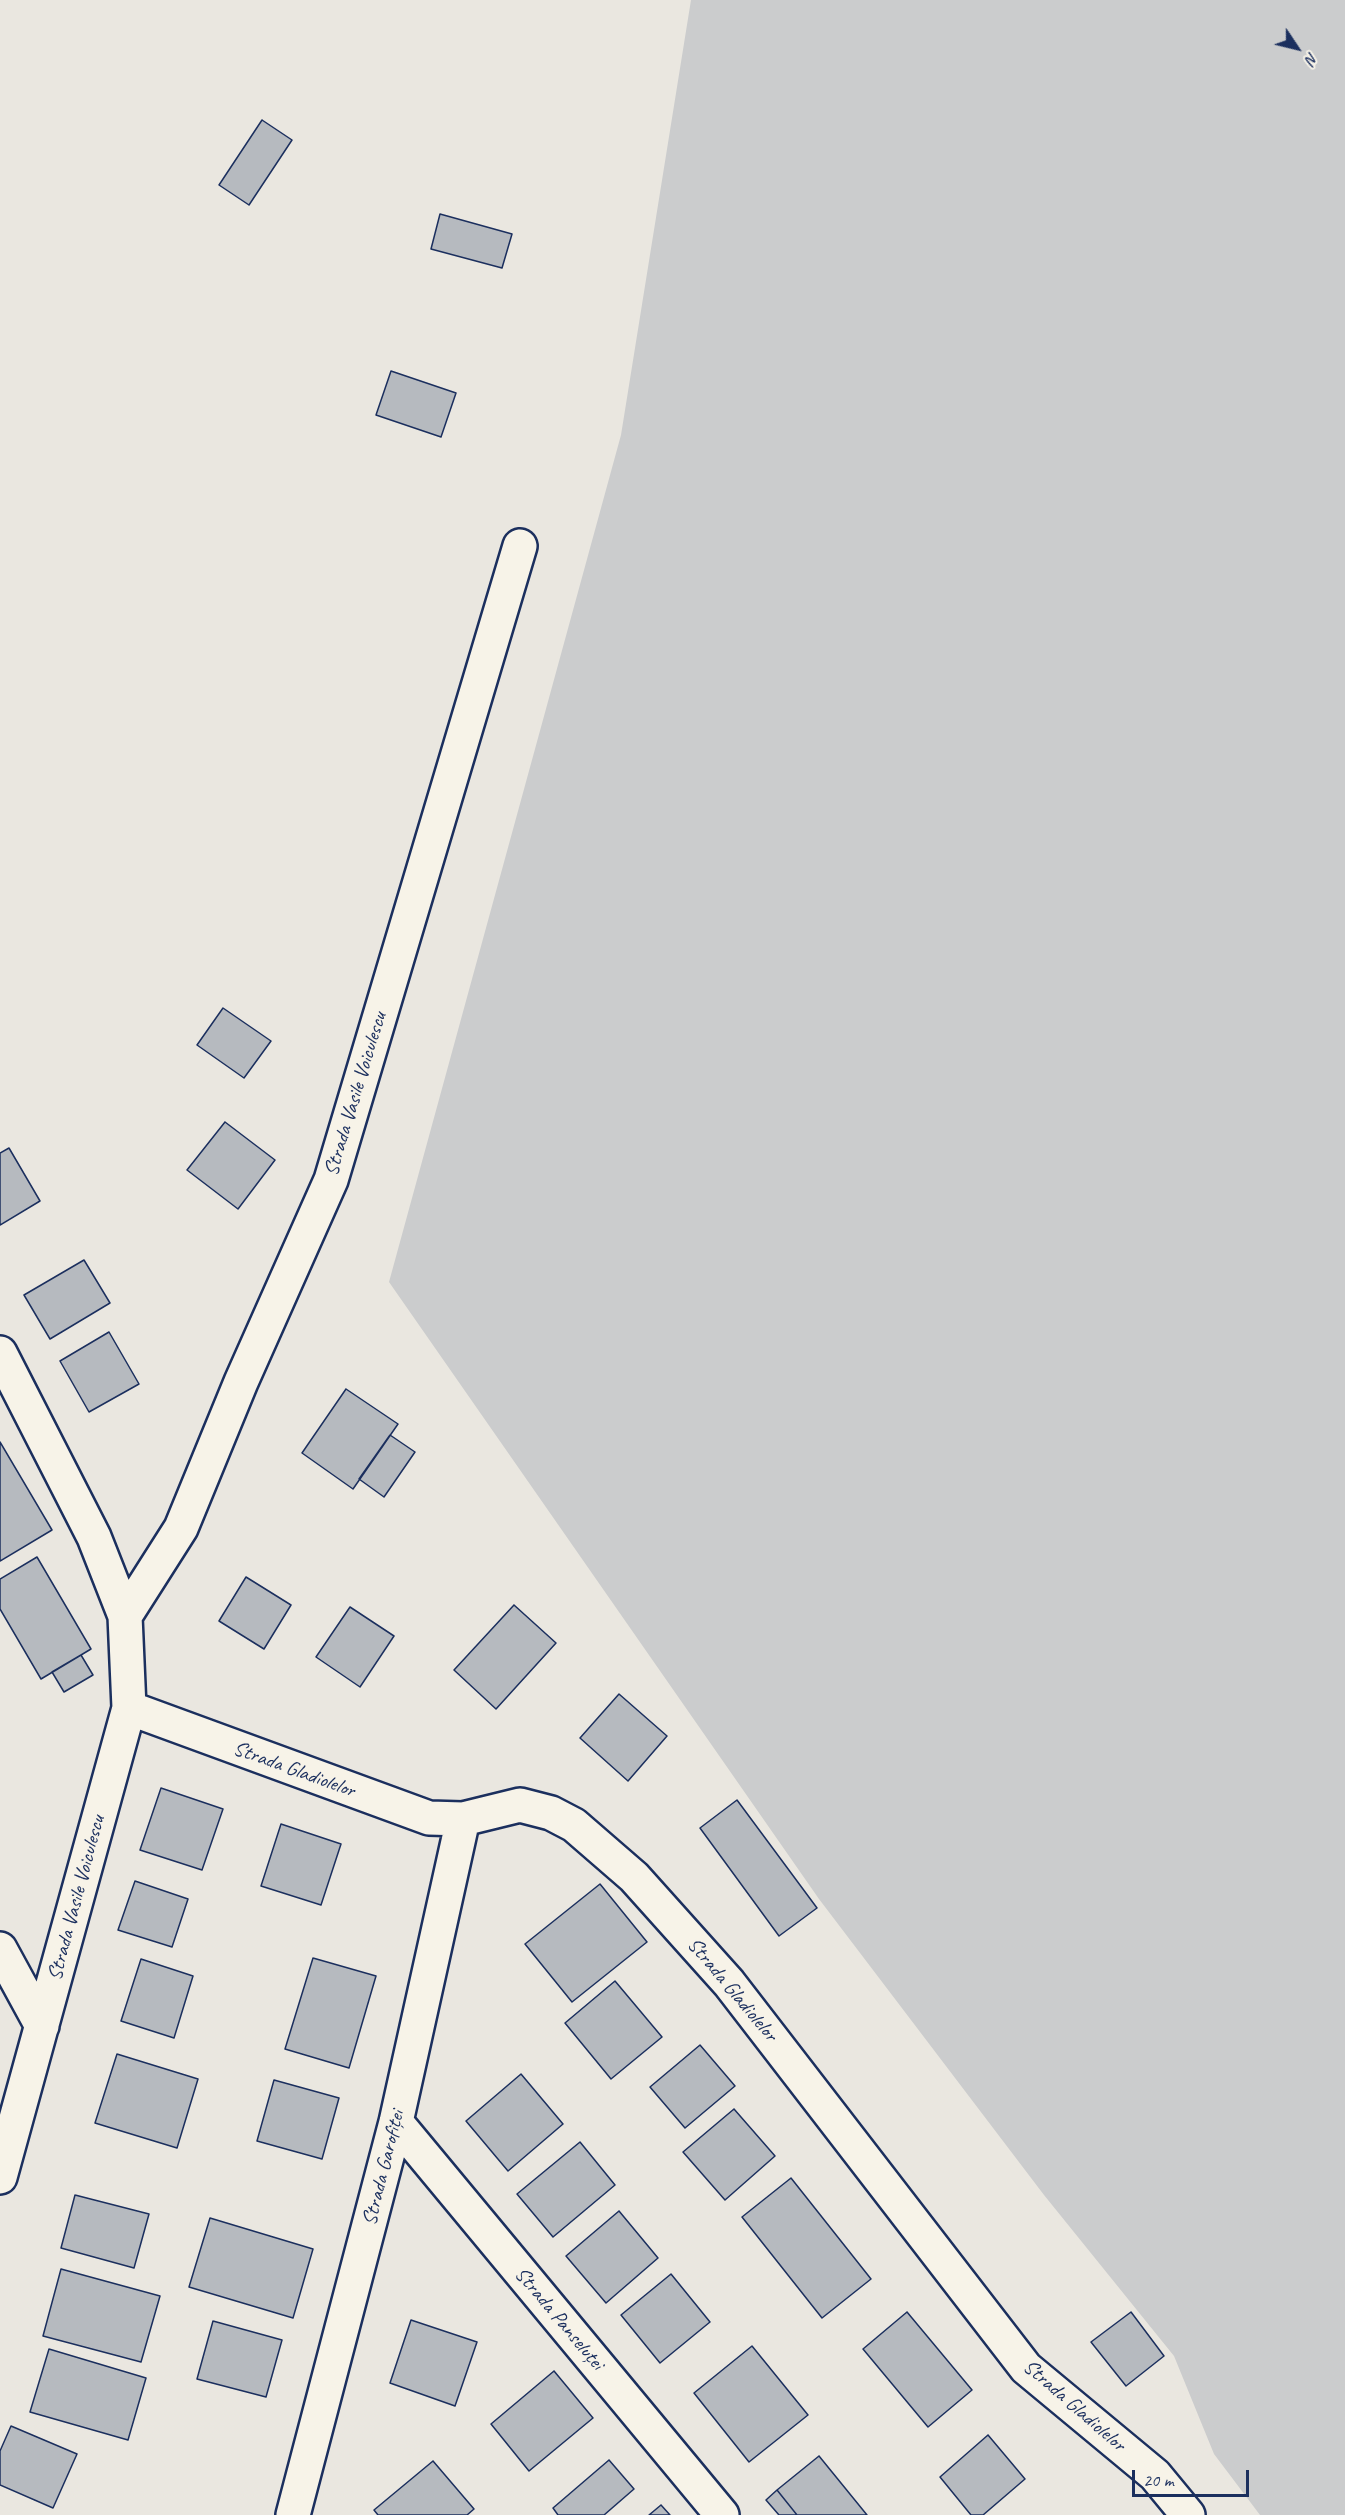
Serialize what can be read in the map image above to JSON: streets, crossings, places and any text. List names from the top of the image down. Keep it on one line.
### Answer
{"streets":{"street":["Strada Vasile Voiculescu","Strada Gladiolelor","Strada Garofiței","Strada Panseluței"]},"crossings":[["Strada Vasile Voiculescu","Strada Gladiolelor"],["Strada Gladiolelor","Strada Garofiței"],["Strada Garofiței","Strada Panseluței"]],"scale_bar":"20 m","north":"bottom right"}
